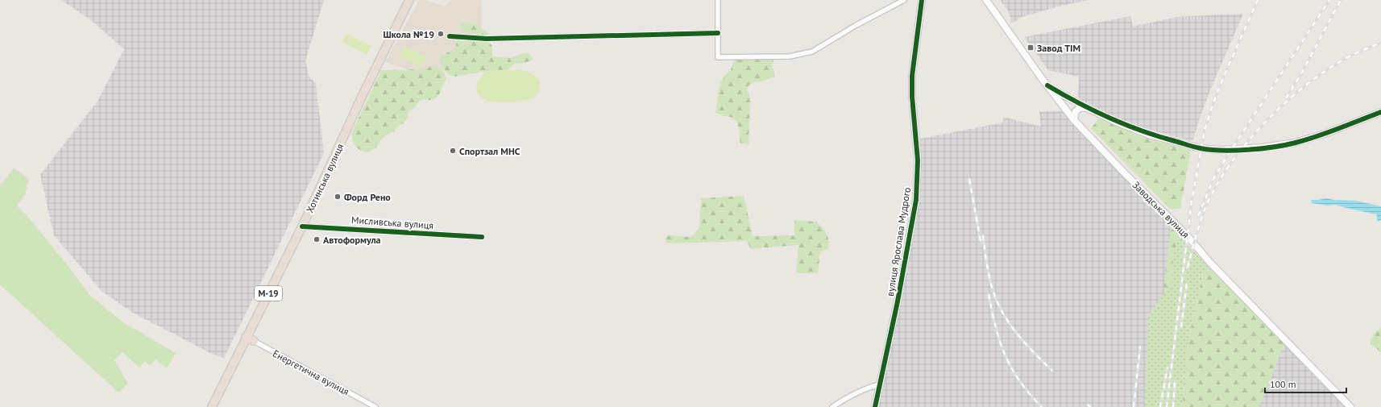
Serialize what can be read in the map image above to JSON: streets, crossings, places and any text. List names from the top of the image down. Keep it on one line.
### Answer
{"streets":{"highway":["Хотинська вулиця","М-19","Енергетична вулиця"],"main road":["Заводська вулиця","вулиця Ярослава Мудрого"],"street":["Мисливська вулиця"]},"crossings":[["Хотинська вулиця","Мисливська вулиця"],["Хотинська вулиця","Енергетична вулиця"]],"places":{"other":["Школа №19","Спортзал МНС","Форд Рено","Автоформула"],"transit":["Завод ТІМ"]},"scale_bar":"100 m"}
